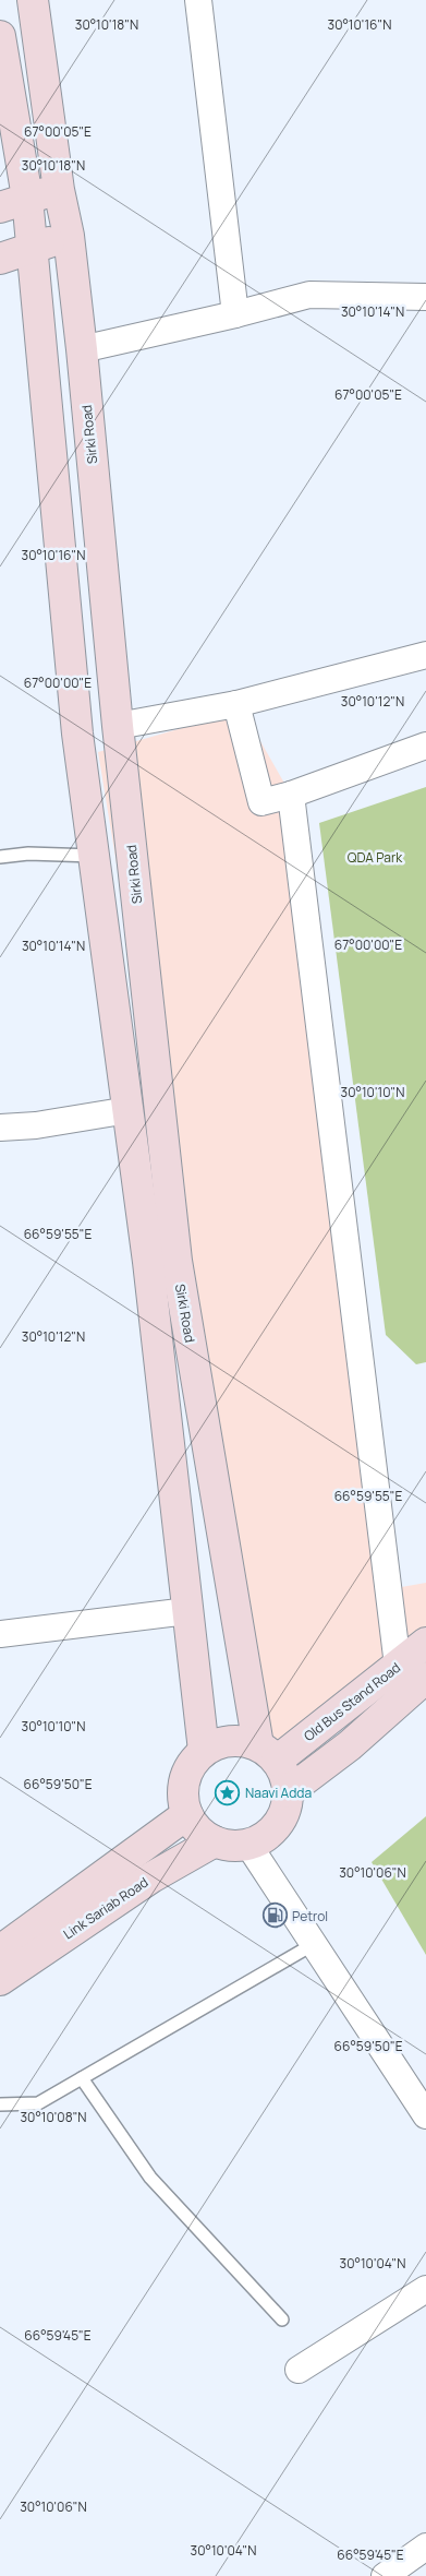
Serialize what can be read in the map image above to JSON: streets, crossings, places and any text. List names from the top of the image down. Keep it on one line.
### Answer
{"streets":{"main road":["Sirki Road","Old Bus Stand Road","Link Sariab Road"]},"crossings":[["Sirki Road","Old Bus Stand Road"],["Sirki Road","Link Sariab Road"],["Old Bus Stand Road","Link Sariab Road"]],"parks":["QDA Park"],"places":{"place":["Naavi Adda"],"fuel station":["Petrol"]},"coordinates":["30°10'18\"N","30°10'16\"N","67°00'05\"E","30°10'14\"N","67°00'00\"E","30°10'12\"N","30°10'10\"N","66°59'55\"E","66°59'50\"E","30°10'06\"N","30°10'08\"N","30°10'04\"N","66°59'45\"E"]}
